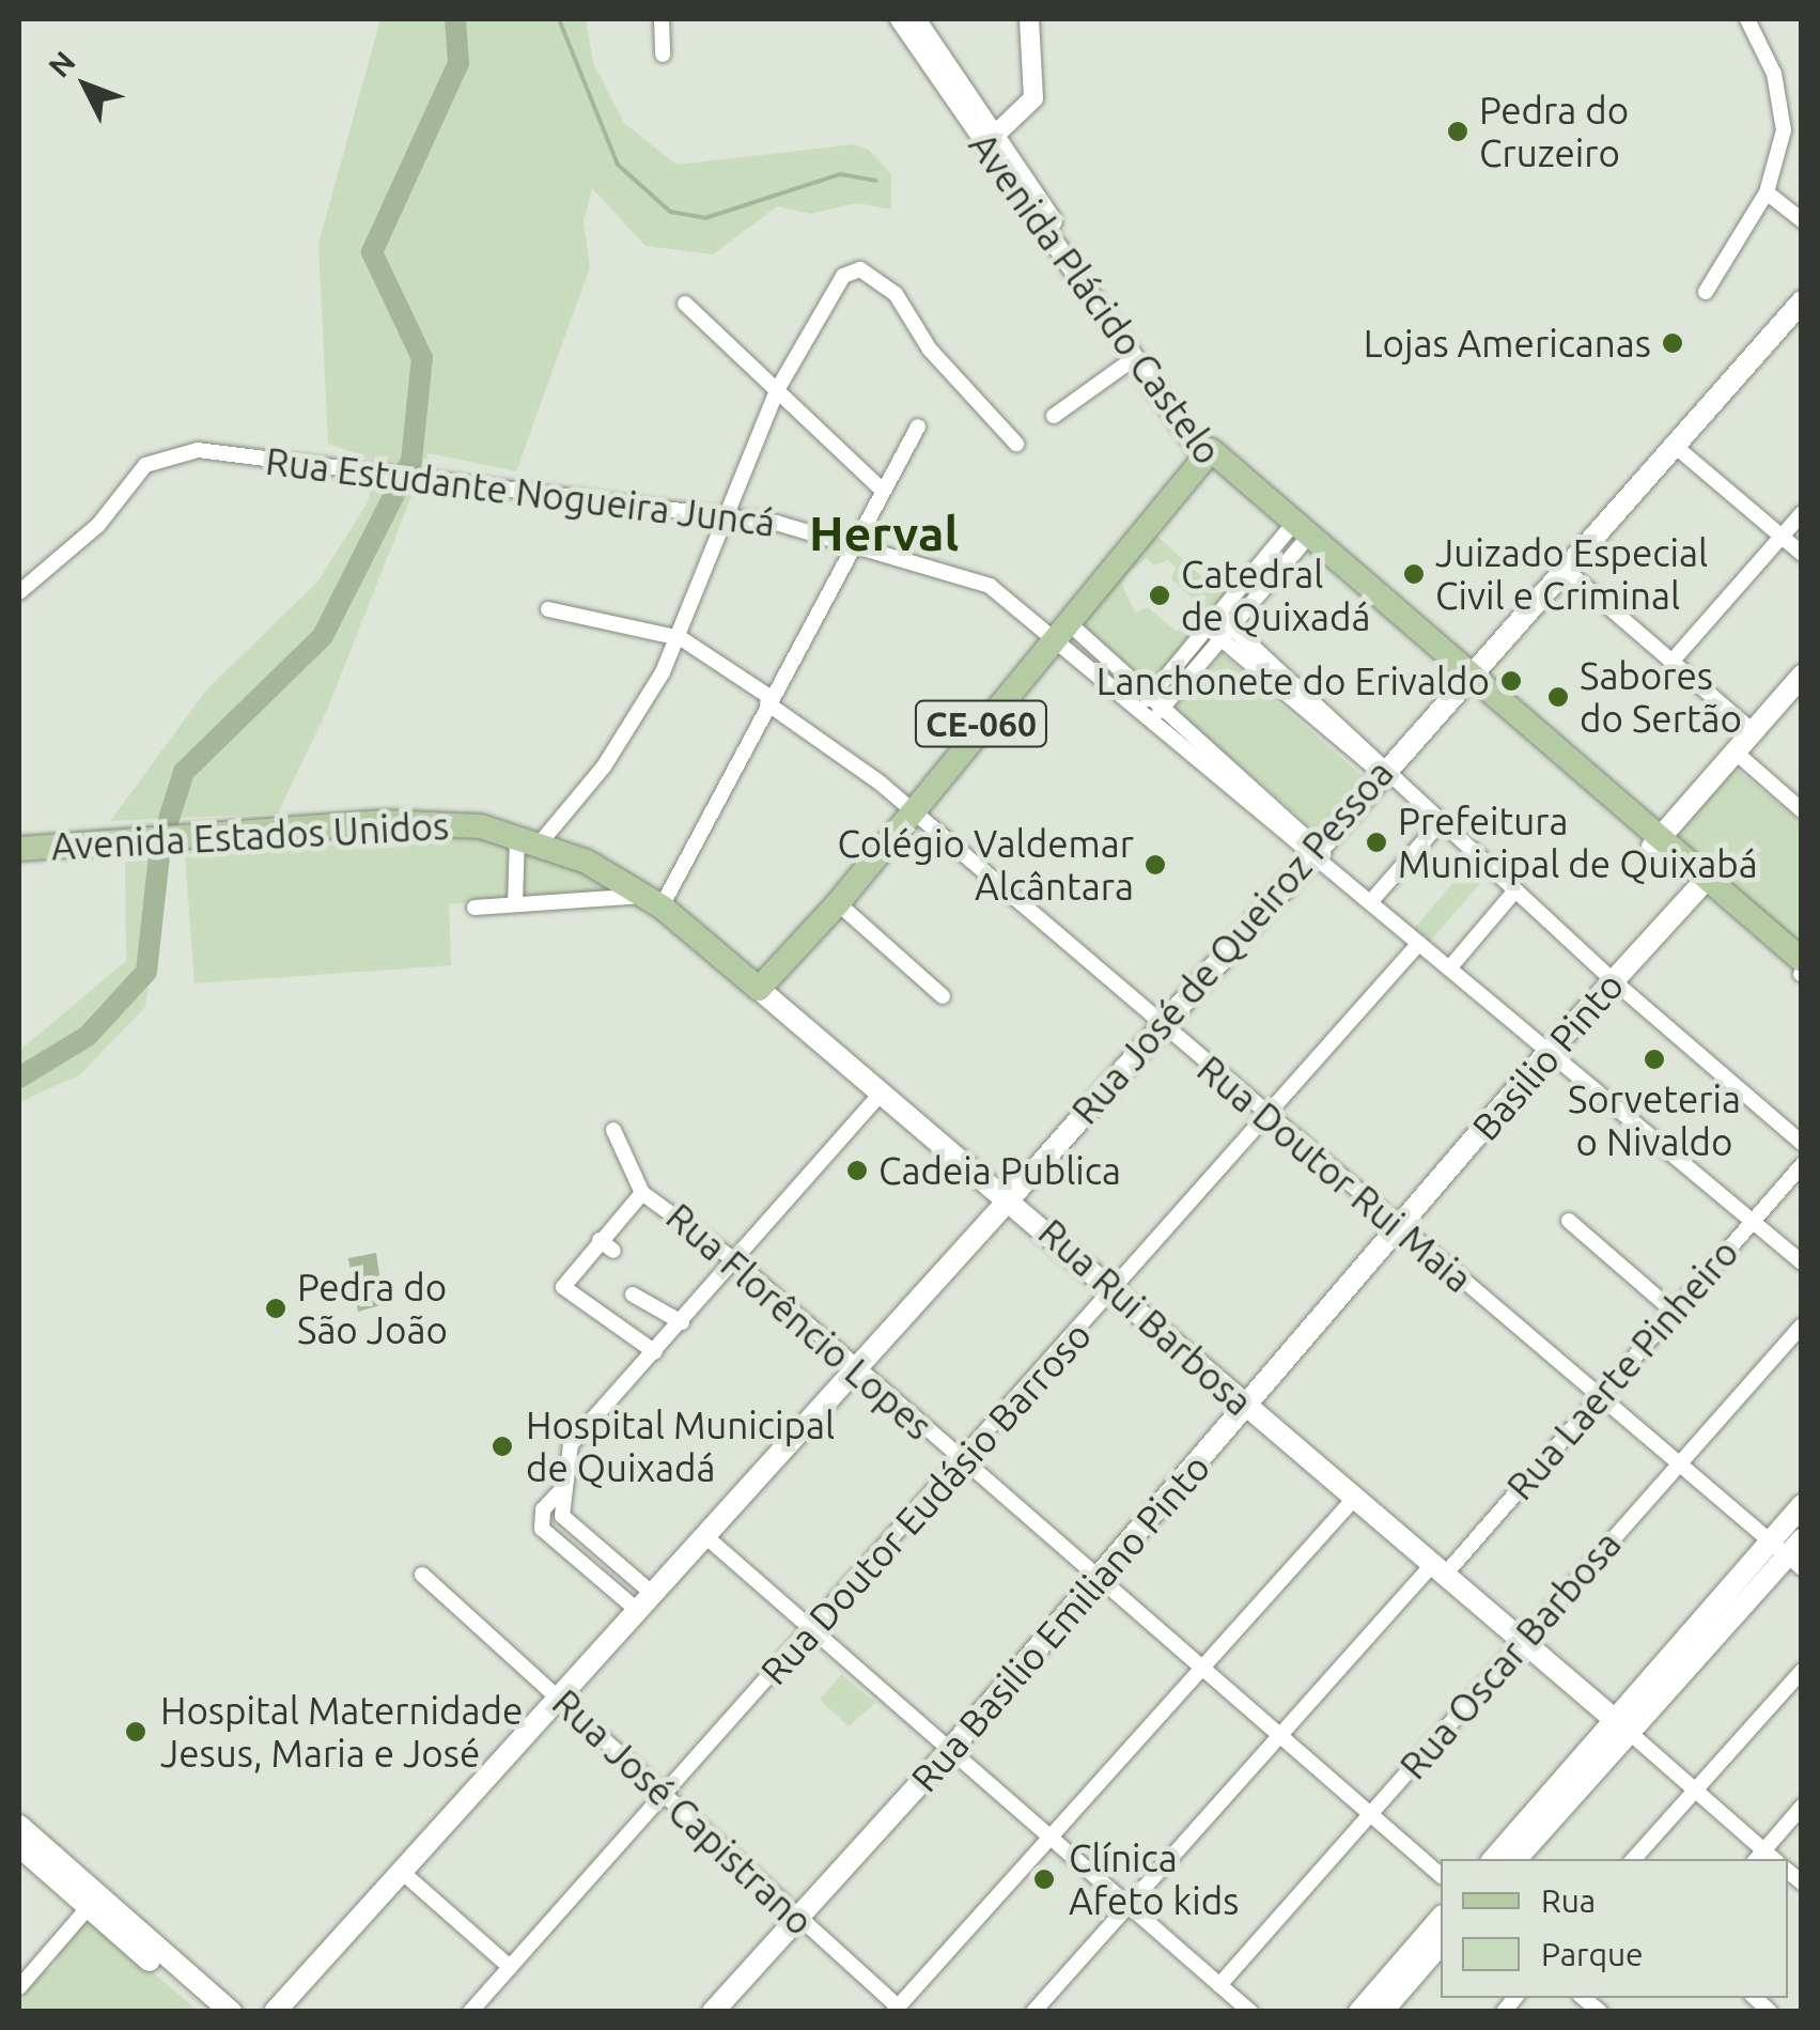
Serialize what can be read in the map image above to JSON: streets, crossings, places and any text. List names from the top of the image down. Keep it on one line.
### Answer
{"streets":{"main road":["Avenida Plácido Castelo","CE-060","Avenida Estados Unidos","Rua José de Queiroz Pessoa","Basilio Pinto","Rua Rui Barbosa","Rua Basilio Emiliano Pinto"],"street":["Rua Estudante Nogueira Juncá","Rua Doutor Rui Maia","Rua Florêncio Lopes","Rua Laerte Pinheiro","Rua Doutor Eudásio Barroso","Rua Oscar Barbosa","Rua José Capistrano"]},"crossings":[["Avenida Plácido Castelo","CE-060"],["Avenida Plácido Castelo","Rua José de Queiroz Pessoa"],["Avenida Plácido Castelo","Basilio Pinto"],["Rua Estudante Nogueira Juncá","CE-060"],["CE-060","Rua Doutor Rui Maia"],["CE-060","Rua Rui Barbosa"],["Avenida Estados Unidos","Rua Rui Barbosa"],["Rua José de Queiroz Pessoa","Rua Doutor Rui Maia"],["Rua José de Queiroz Pessoa","Rua Rui Barbosa"],["Rua José de Queiroz Pessoa","Rua Florêncio Lopes"],["Rua José de Queiroz Pessoa","Rua José Capistrano"],["Basilio Pinto","Rua Doutor Rui Maia"],["Basilio Pinto","Rua Basilio Emiliano Pinto"],["Rua Doutor Rui Maia","Rua Laerte Pinheiro"],["Rua Doutor Rui Maia","Rua Doutor Eudásio Barroso"],["Rua Doutor Rui Maia","Rua Basilio Emiliano Pinto"],["Rua Doutor Rui Maia","Rua Oscar Barbosa"],["Rua Rui Barbosa","Rua Laerte Pinheiro"],["Rua Rui Barbosa","Rua Doutor Eudásio Barroso"],["Rua Rui Barbosa","Rua Basilio Emiliano Pinto"],["Rua Rui Barbosa","Rua Oscar Barbosa"],["Rua Florêncio Lopes","Rua Laerte Pinheiro"],["Rua Florêncio Lopes","Rua Doutor Eudásio Barroso"],["Rua Florêncio Lopes","Rua Basilio Emiliano Pinto"],["Rua Florêncio Lopes","Rua Oscar Barbosa"],["Rua Doutor Eudásio Barroso","Rua José Capistrano"],["Rua Basilio Emiliano Pinto","Rua José Capistrano"]],"districts":["Herval"],"places":["Pedra do Cruzeiro","Lojas Americanas","Juizado Especial Civil e Criminal","Catedral de Quixadá","Lanchonete do Erivaldo","Sabores do Sertão","Prefeitura Municipal de Quixabá","Colégio Valdemar Alcântara","Sorveteria o Nivaldo","Cadeia Publica","Pedra do São João","Hospital Municipal de Quixadá","Hospital Maternidade Jesus, Maria e José","Clínica Afeto kids"],"legend":["Rua","Parque"],"north":"top left"}
